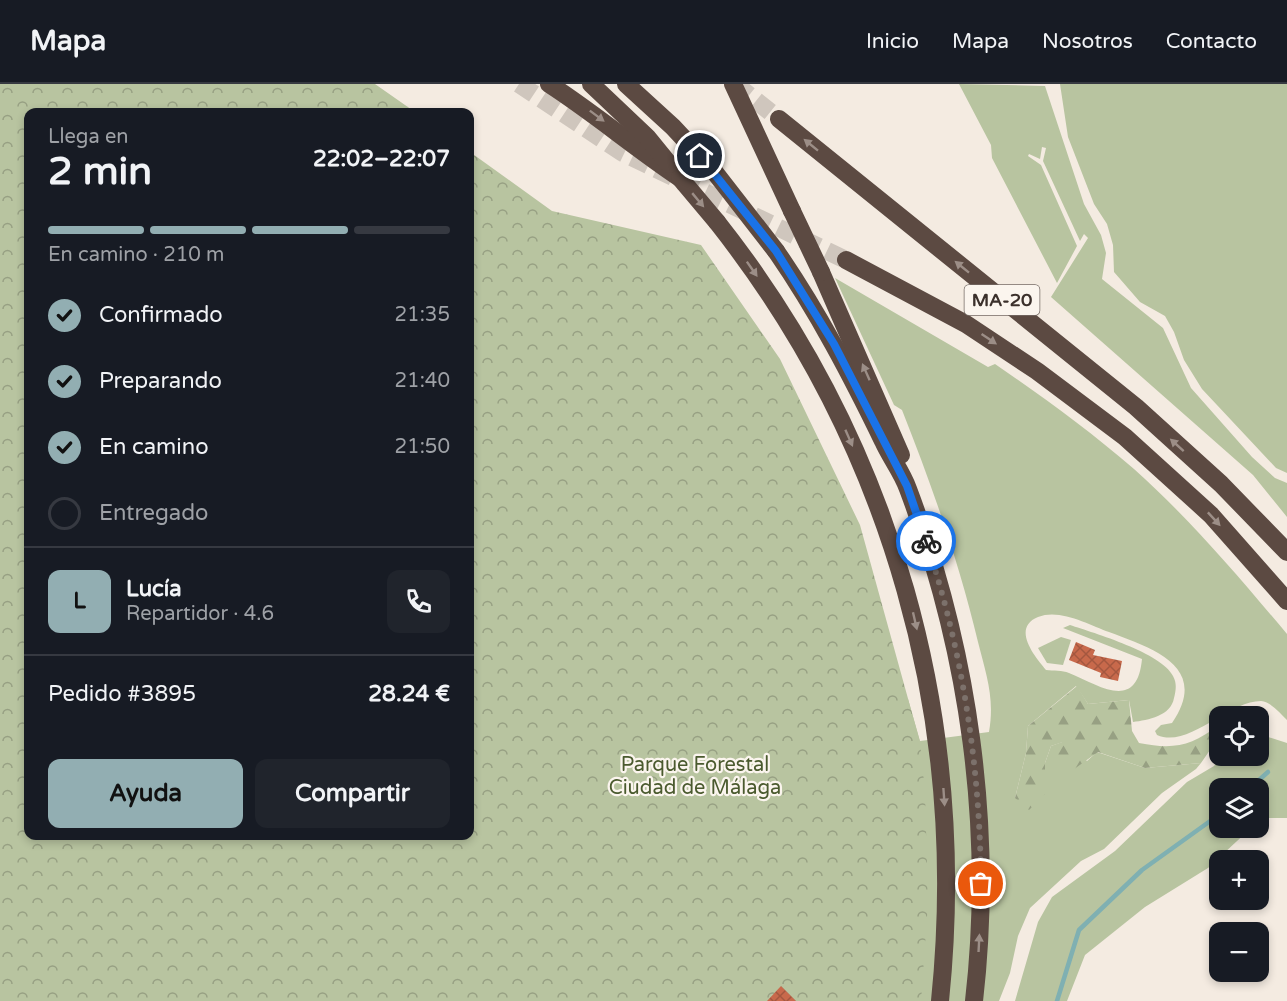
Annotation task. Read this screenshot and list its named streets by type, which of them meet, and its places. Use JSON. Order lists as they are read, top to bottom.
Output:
{
  "streets": {
    "highway": ["MA-20"]
  },
  "parks": ["Parque Forestal Ciudad de Málaga"],
  "page": {
    "header": "Mapa",
    "nav": [
      "Inicio",
      "Mapa",
      "Nosotros",
      "Contacto"
    ],
    "heading": ["2 min", "Llega en", "22:02–22:07"],
    "panel": [
      "Lucía",
      "Repartidor · 4.6",
      "Pedido #3895",
      "28.24 €"
    ],
    "bar": "En camino · 210 m",
    "list": [
      ["Confirmado", "21:35"],
      ["Preparando", "21:40"],
      ["En camino", "21:50"],
      "Entregado"
    ],
    "round": "L",
    "map_buttons": ["+", "−"],
    "buttons": ["Ayuda", "Compartir"]
  }
}
